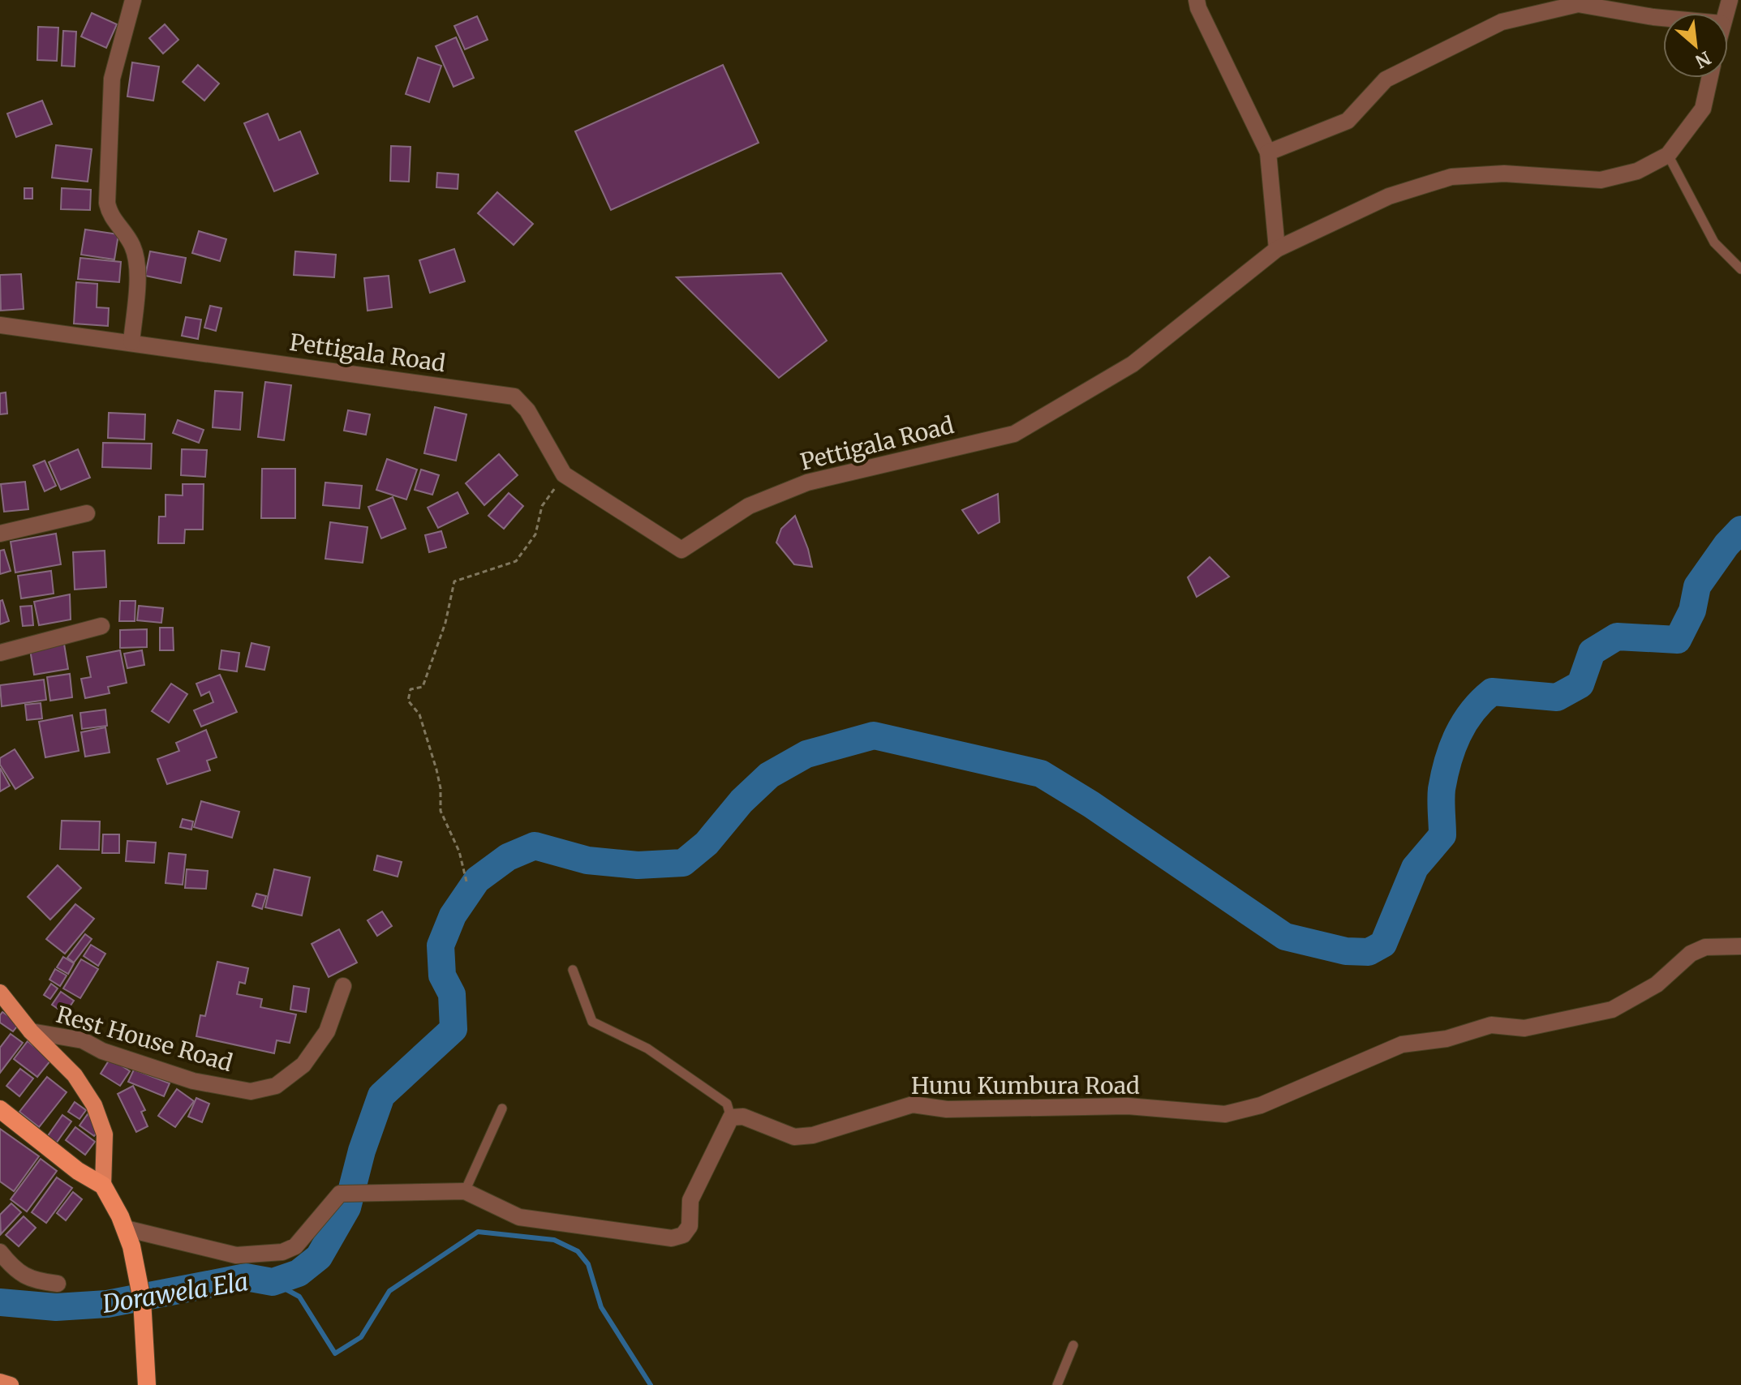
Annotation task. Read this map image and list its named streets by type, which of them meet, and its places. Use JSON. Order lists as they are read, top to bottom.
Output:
{
  "streets": {
    "street": ["Pettigala Road", "Rest House Road", "Hunu Kumbura Road"]
  },
  "water": ["Dorawela Ela"],
  "north": "bottom right"
}
